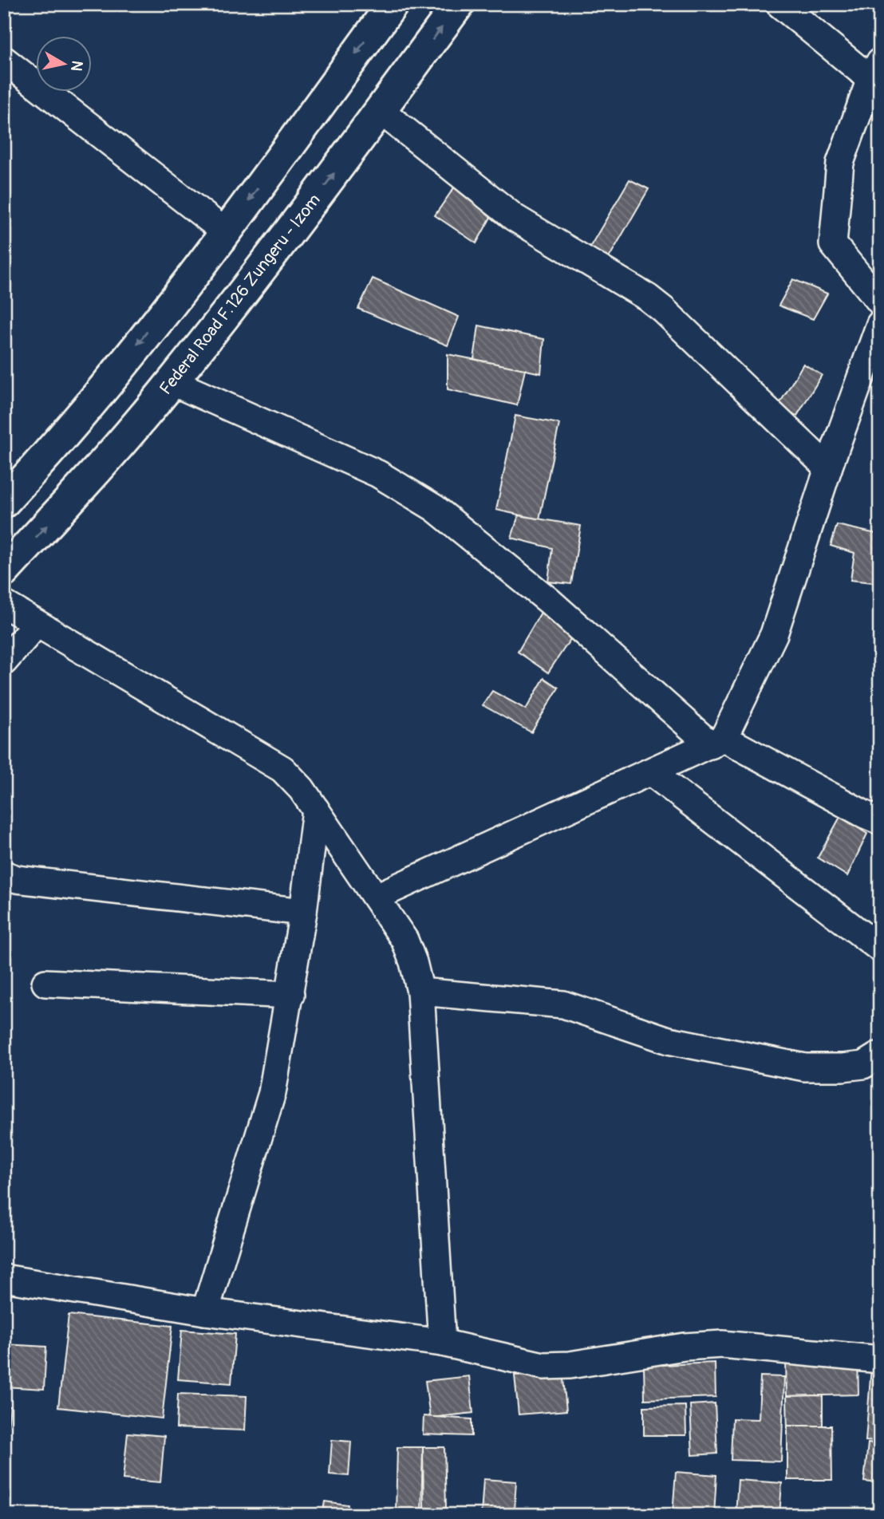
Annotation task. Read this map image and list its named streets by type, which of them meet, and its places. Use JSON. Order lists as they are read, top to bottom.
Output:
{
  "streets": {
    "main road": ["Federal Road F.126 Zungeru - Izom"]
  },
  "north": "right"
}
